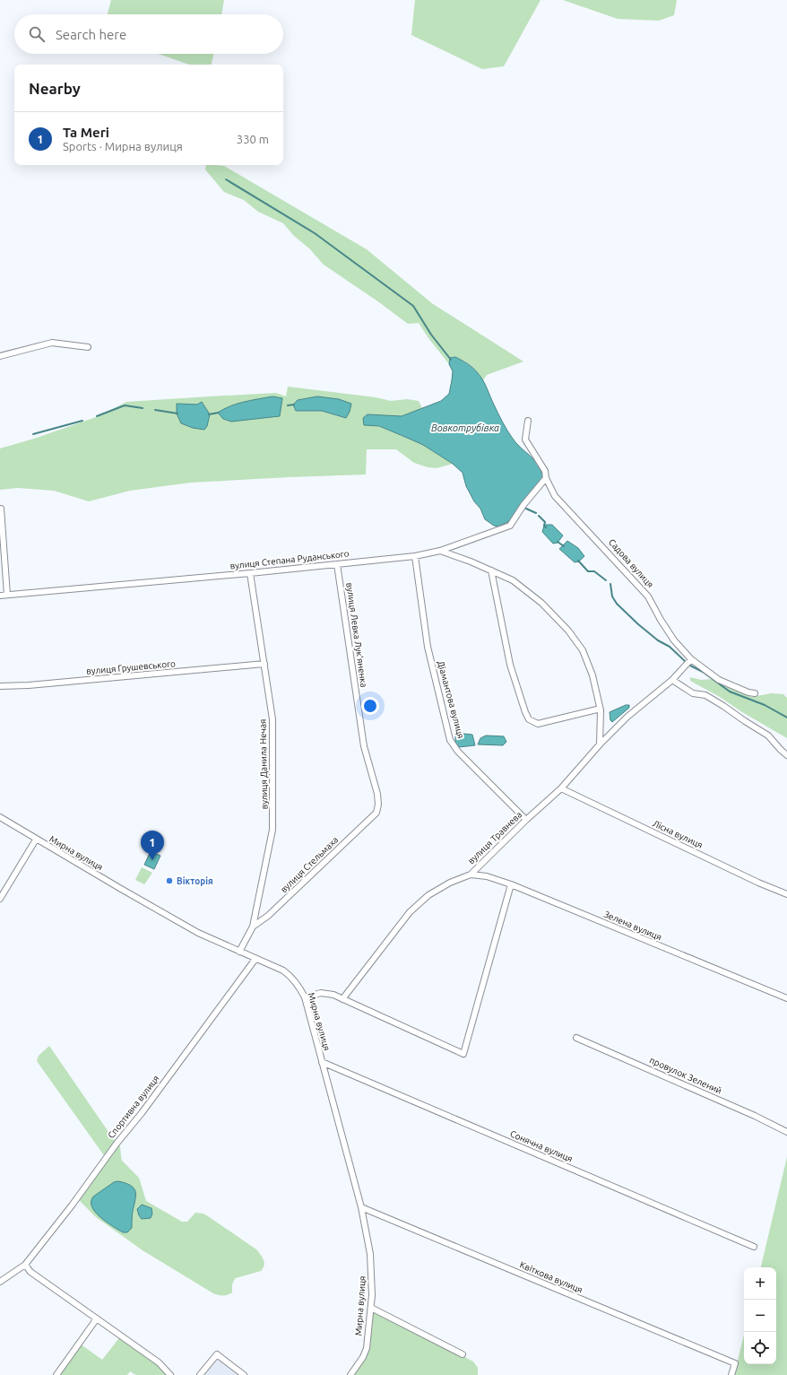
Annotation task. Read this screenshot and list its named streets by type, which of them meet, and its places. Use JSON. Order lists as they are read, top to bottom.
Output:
{
  "streets": {
    "street": [
      "вулиця Степана Руданського",
      "Садова вулиця",
      "вулиця Левка Лук'яненка",
      "вулиця Грушевського",
      "Діамантова вулиця",
      "вулиця Данила Нечая",
      "Лісна вулиця",
      "вулиця Травнева",
      "Мирна вулиця",
      "вулиця Стельмаха",
      "Зелена вулиця",
      "провулок Зелений",
      "Спортивна вулиця",
      "Сонячна вулиця",
      "Квіткова вулиця"
    ]
  },
  "crossings": [
    ["вулиця Степана Руданського", "Садова вулиця"],
    ["вулиця Степана Руданського", "вулиця Левка Лук'яненка"],
    ["вулиця Степана Руданського", "Діамантова вулиця"],
    ["вулиця Степана Руданського", "вулиця Данила Нечая"],
    ["Садова вулиця", "вулиця Травнева"],
    ["вулиця Левка Лук'яненка", "вулиця Стельмаха"],
    ["вулиця Грушевського", "вулиця Данила Нечая"],
    ["Діамантова вулиця", "вулиця Травнева"],
    ["вулиця Данила Нечая", "Мирна вулиця"],
    ["вулиця Данила Нечая", "вулиця Стельмаха"],
    ["Лісна вулиця", "вулиця Травнева"],
    ["вулиця Травнева", "Зелена вулиця"],
    ["Мирна вулиця", "Спортивна вулиця"],
    ["Мирна вулиця", "Сонячна вулиця"],
    ["Мирна вулиця", "Квіткова вулиця"]
  ],
  "water": ["Вовкотрубівка"],
  "places": ["Вікторія"],
  "page": {
    "search": "Search here",
    "heading": "Nearby",
    "list": [
      {
        "mark": "1",
        "name": "Ta Meri",
        "note": "Sports · Мирна вулиця",
        "value": "330 m"
      }
    ],
    "pins": "1",
    "map_buttons": ["+", "−"]
  }
}
